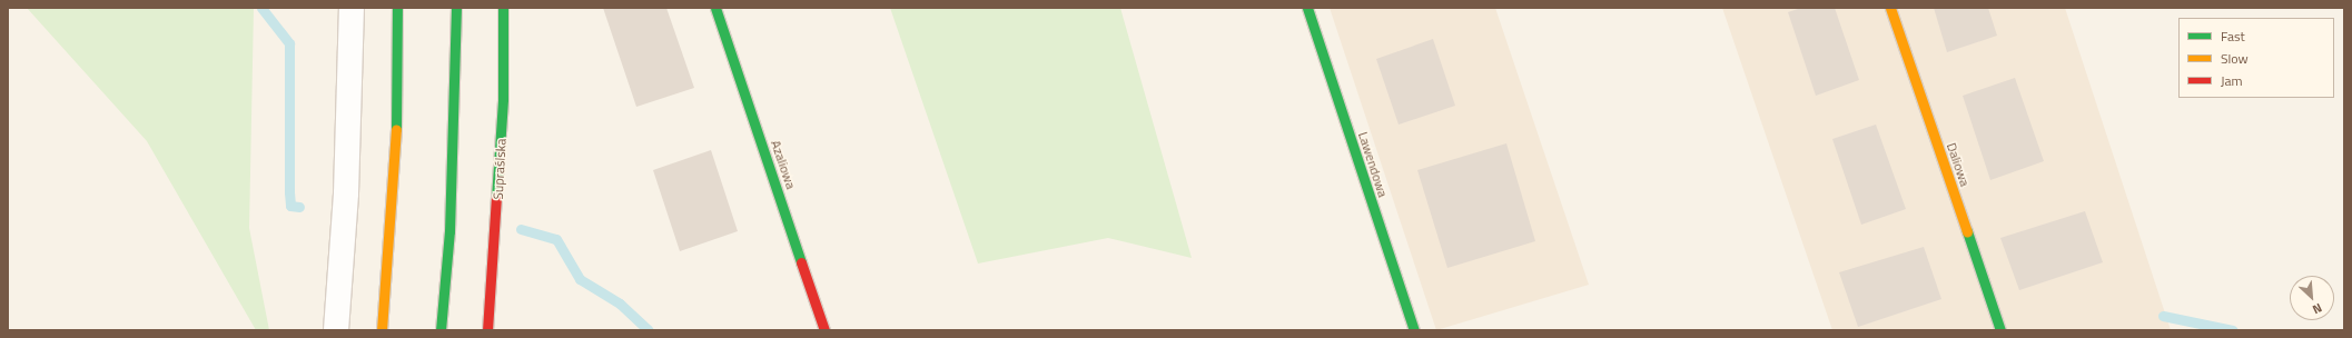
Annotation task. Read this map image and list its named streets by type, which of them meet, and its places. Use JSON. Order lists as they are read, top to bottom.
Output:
{
  "streets": {
    "street": [
      "Azaliowa",
      "Lawendowa",
      "Daliowa",
      "Supraślska"
    ]
  },
  "legend": ["Fast", "Slow", "Jam"],
  "north": "bottom right"
}
